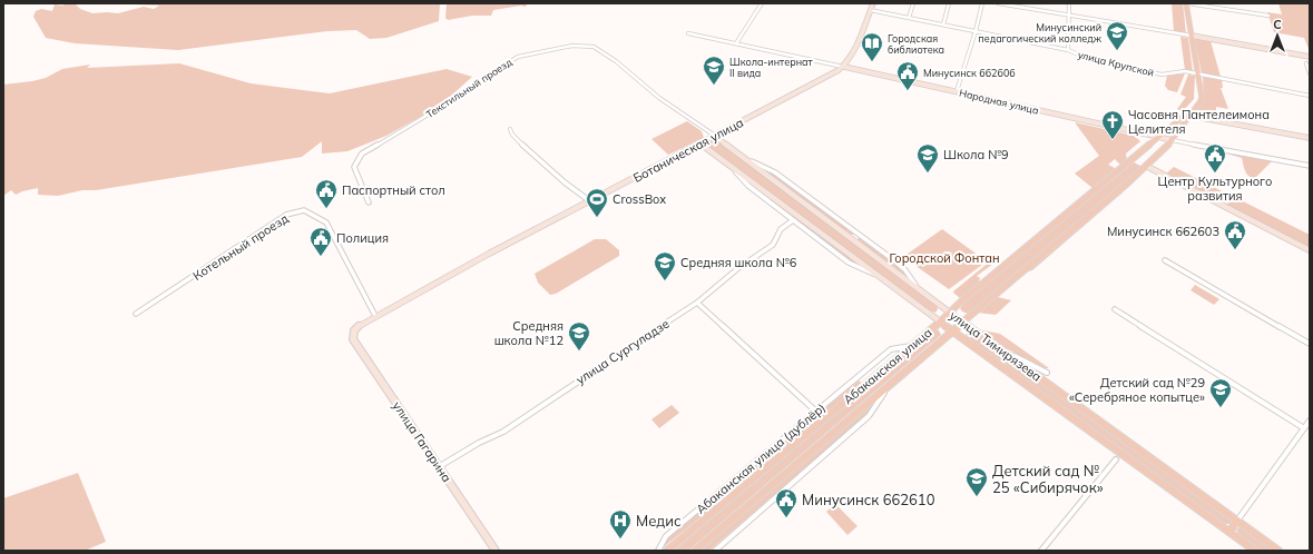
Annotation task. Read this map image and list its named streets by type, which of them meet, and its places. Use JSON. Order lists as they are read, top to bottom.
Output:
{
  "streets": {
    "main road": ["улица Тимирязева", "Абаканская улица"],
    "street": [
      "улица Крупской",
      "Текстильный проезд",
      "Народная улица",
      "Ботаническая улица",
      "Котельный проезд",
      "улица Сургуладзе",
      "улица Гагарина",
      "Абаканская улица (дублёр)"
    ]
  },
  "crossings": [
    ["улица Крупской", "Абаканская улица"],
    ["Текстильный проезд", "Ботаническая улица"],
    ["Текстильный проезд", "улица Тимирязева"],
    ["Народная улица", "Ботаническая улица"],
    ["Народная улица", "Абаканская улица"],
    ["Ботаническая улица", "Котельный проезд"],
    ["Ботаническая улица", "улица Тимирязева"],
    ["Ботаническая улица", "улица Гагарина"],
    ["улица Тимирязева", "Абаканская улица"],
    ["улица Сургуладзе", "улица Гагарина"],
    ["Абаканская улица", "Абаканская улица (дублёр)"]
  ],
  "parks": ["Городской Фонтан"],
  "places": {
    "school or university": [
      "Минусинский педагогический колледж",
      "Школа-интернат II вида",
      "Школа №9",
      "Средняя школа №6",
      "Средняя школа №12",
      "Детский сад №29 «Серебряное копытце»",
      "Детский сад № 25 «Сибирячок»"
    ],
    "library": ["Городская библиотека"],
    "public building": [
      "Минусинск 662606",
      "Центр Культурного развития",
      "Паспортный стол",
      "Минусинск 662603",
      "Полиция",
      "Минусинск 662610"
    ],
    "church": ["Часовня Пантелеимона Целителя"],
    "sports": ["CrossBox"],
    "hospital": ["Медис"]
  },
  "north": "top"
}
